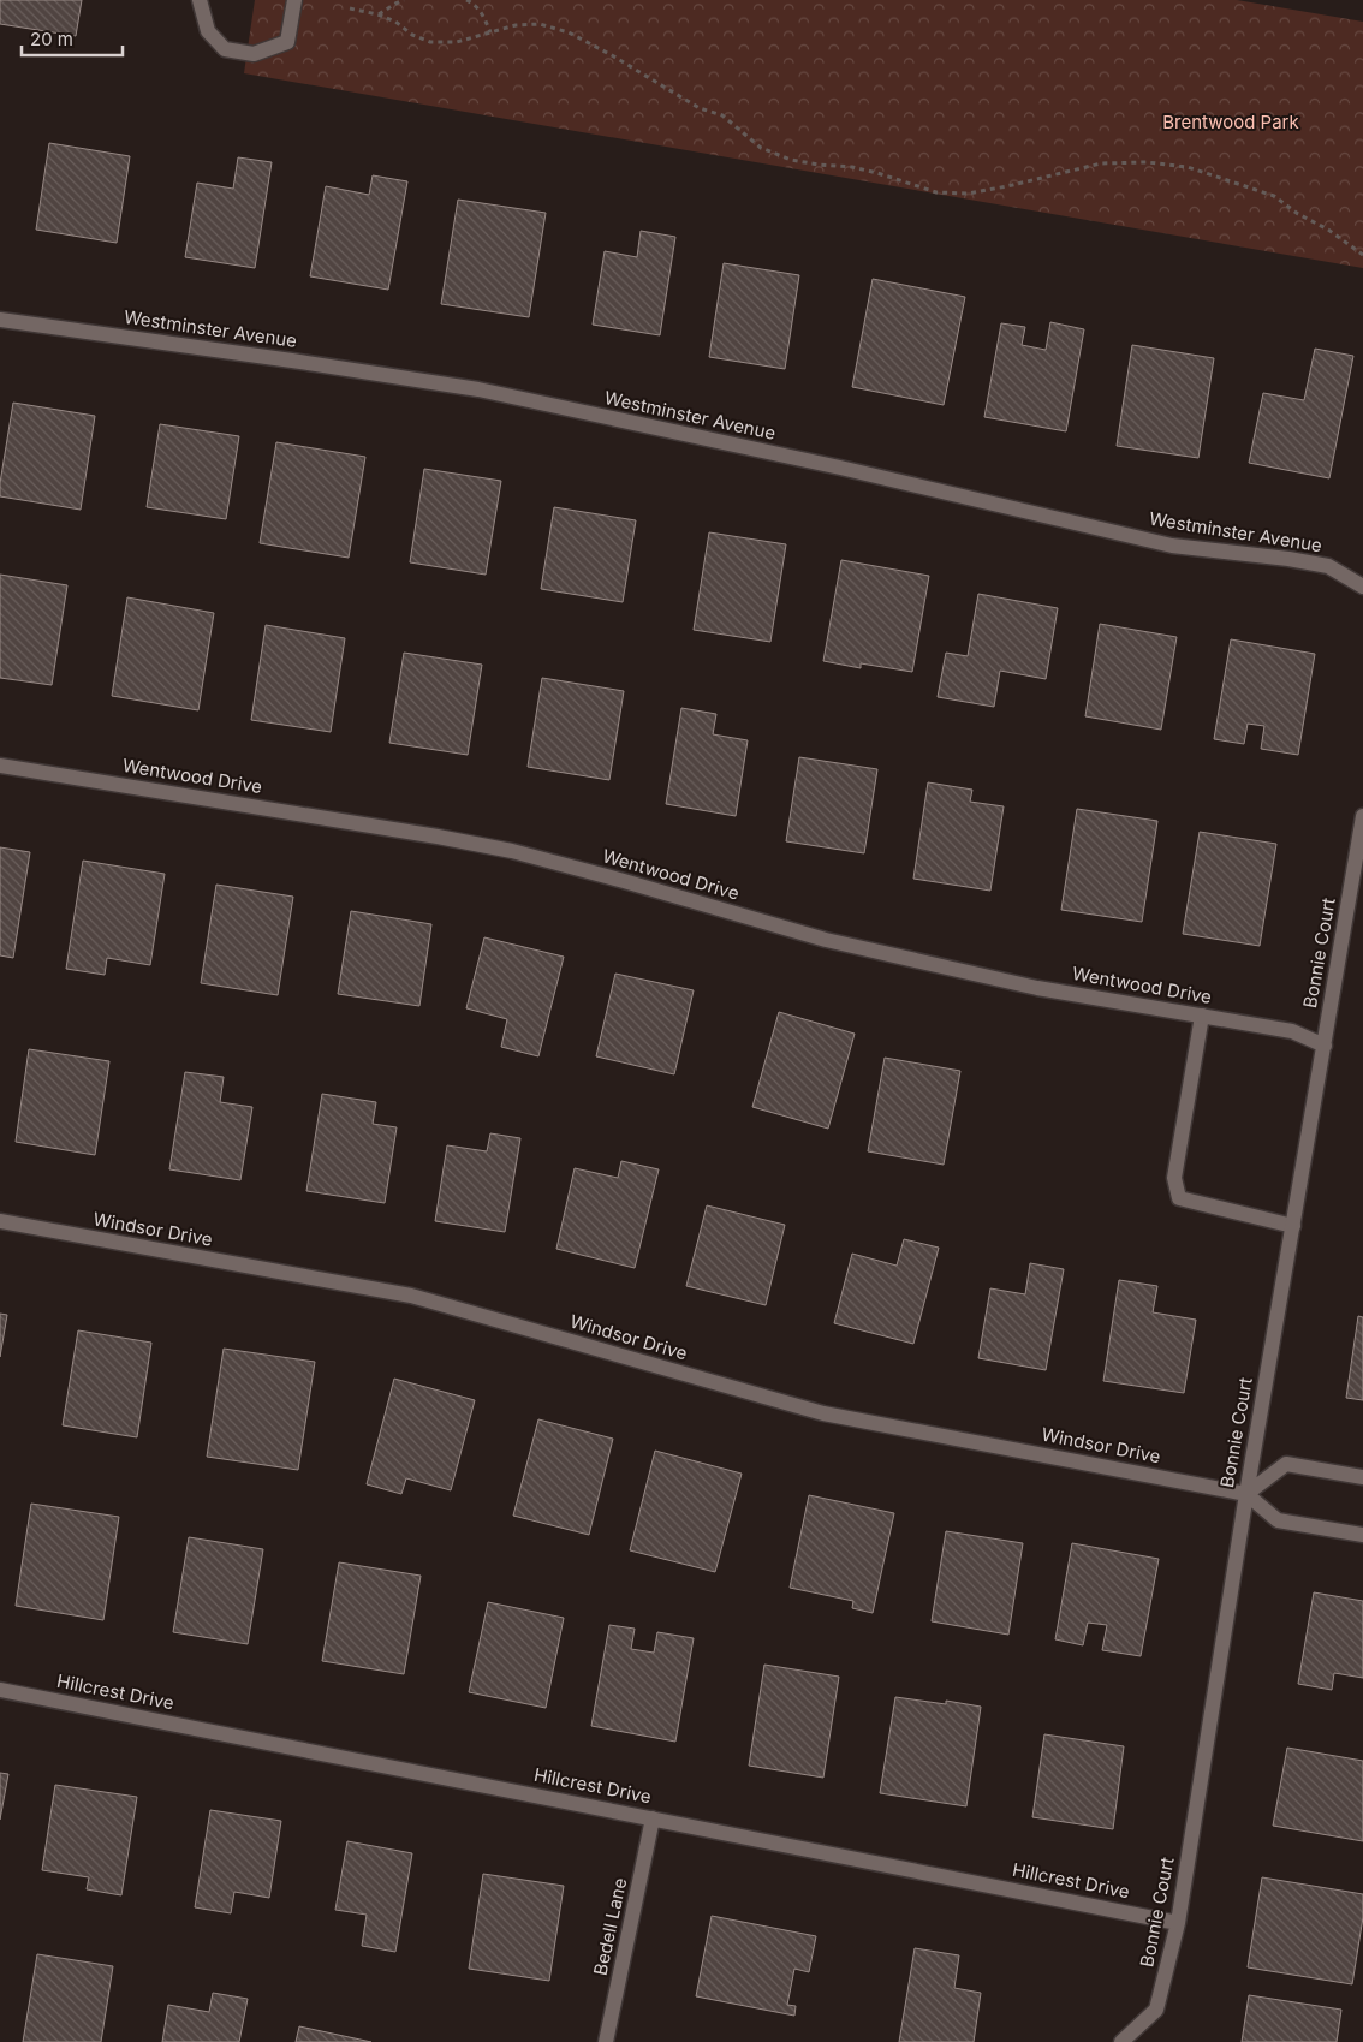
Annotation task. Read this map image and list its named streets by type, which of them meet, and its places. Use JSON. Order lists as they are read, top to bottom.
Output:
{
  "streets": {
    "street": [
      "Westminster Avenue",
      "Wentwood Drive",
      "Bonnie Court",
      "Windsor Drive",
      "Hillcrest Drive",
      "Bedell Lane"
    ]
  },
  "crossings": [
    ["Wentwood Drive", "Bonnie Court"],
    ["Bonnie Court", "Windsor Drive"],
    ["Bonnie Court", "Hillcrest Drive"],
    ["Hillcrest Drive", "Bedell Lane"]
  ],
  "parks": ["Brentwood Park"],
  "scale_bar": "20 m"
}
